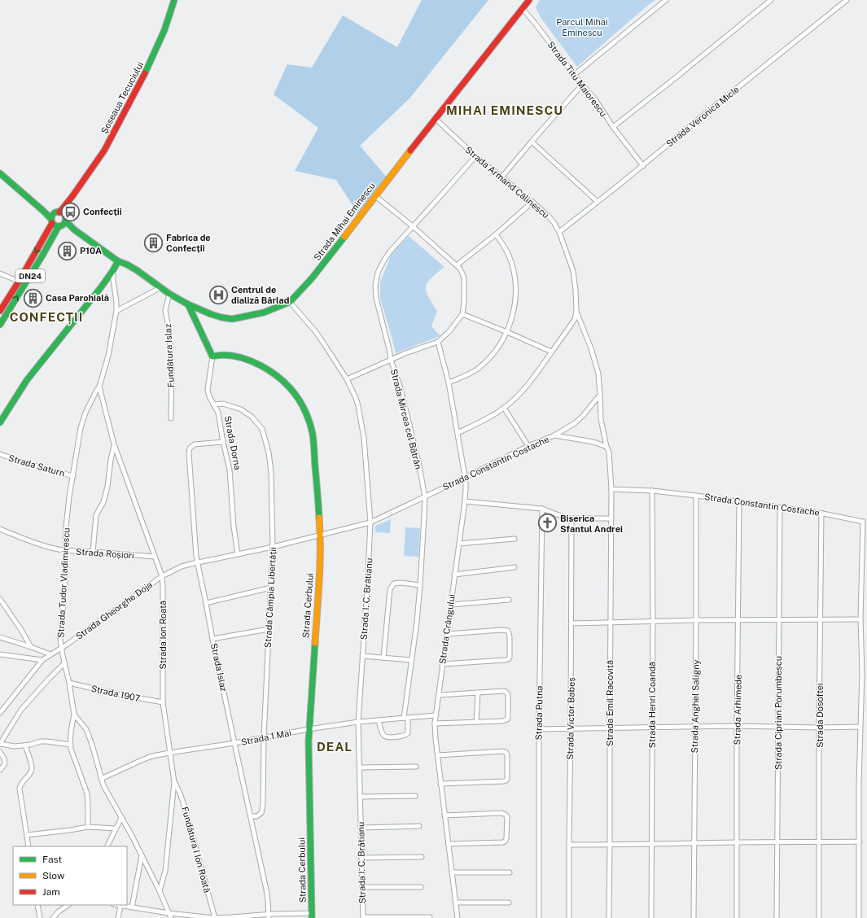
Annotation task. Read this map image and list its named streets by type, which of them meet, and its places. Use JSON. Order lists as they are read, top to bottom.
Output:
{
  "streets": {
    "main road": [
      "Șoseaua Tecuciului",
      "Strada Mihai Eminescu",
      "DN24",
      "Strada Cerbului"
    ],
    "street": [
      "Strada Titu Maiorescu",
      "Strada Veronica Micle",
      "Strada Armand Călinescu",
      "Fundătura Islaz",
      "Strada Mircea cel Bătrân",
      "Strada Dorna",
      "Strada Constantin Costache",
      "Strada Saturn",
      "Strada Roșiori",
      "Strada Tudor Vladimirescu",
      "Strada Câmpia Libertății",
      "Strada I. C. Brătianu",
      "Strada Gheorghe Doja",
      "Strada Crângului",
      "Strada Ion Roată",
      "Strada Islaz",
      "Strada 1907",
      "Strada Emil Racoviță",
      "Strada Henri Coandă",
      "Strada Anghel Saligny",
      "Strada Arhimede",
      "Strada Putna",
      "Strada Ciprian Porumbescu",
      "Strada Dosoftei",
      "Strada Victor Babeș",
      "Strada 1 Mai",
      "Fundătura I Ion Roată"
    ]
  },
  "crossings": [
    ["Strada Titu Maiorescu", "Strada Veronica Micle"],
    ["Strada Titu Maiorescu", "Strada Mihai Eminescu"],
    ["Șoseaua Tecuciului", "DN24"],
    ["Strada Veronica Micle", "Strada Armand Călinescu"],
    ["Strada Armand Călinescu", "Strada Mihai Eminescu"],
    ["Strada Armand Călinescu", "Strada Mircea cel Bătrân"],
    ["Strada Armand Călinescu", "Strada Crângului"],
    ["Strada Mihai Eminescu", "DN24"],
    ["Strada Mihai Eminescu", "Fundătura Islaz"],
    ["Strada Mihai Eminescu", "Strada I. C. Brătianu"],
    ["Strada Mircea cel Bătrân", "Strada Constantin Costache"],
    ["Strada Mircea cel Bătrân", "Strada 1 Mai"],
    ["Strada Dorna", "Strada Constantin Costache"],
    ["Strada Dorna", "Strada Câmpia Libertății"],
    ["Strada Dorna", "Strada Cerbului"],
    ["Strada Dorna", "Strada Islaz"],
    ["Strada Constantin Costache", "Strada Câmpia Libertății"],
    ["Strada Constantin Costache", "Strada I. C. Brătianu"],
    ["Strada Constantin Costache", "Strada Cerbului"],
    ["Strada Constantin Costache", "Strada Gheorghe Doja"],
    ["Strada Constantin Costache", "Strada Crângului"],
    ["Strada Constantin Costache", "Strada Islaz"],
    ["Strada Constantin Costache", "Strada Emil Racoviță"],
    ["Strada Constantin Costache", "Strada Henri Coandă"],
    ["Strada Constantin Costache", "Strada Anghel Saligny"],
    ["Strada Constantin Costache", "Strada Arhimede"],
    ["Strada Constantin Costache", "Strada Ciprian Porumbescu"],
    ["Strada Constantin Costache", "Strada Dosoftei"],
    ["Strada Saturn", "Strada Tudor Vladimirescu"],
    ["Strada Roșiori", "Strada Tudor Vladimirescu"],
    ["Strada Roșiori", "Strada Ion Roată"],
    ["Strada Tudor Vladimirescu", "Strada Gheorghe Doja"],
    ["Strada Tudor Vladimirescu", "Strada Ion Roată"],
    ["Strada Tudor Vladimirescu", "Strada 1907"],
    ["Strada Câmpia Libertății", "Strada Islaz"],
    ["Strada Câmpia Libertății", "Strada 1 Mai"],
    ["Strada I. C. Brătianu", "Strada 1 Mai"],
    ["Strada Cerbului", "Strada 1 Mai"],
    ["Strada Gheorghe Doja", "Strada Ion Roată"],
    ["Strada Gheorghe Doja", "Strada Islaz"],
    ["Strada Crângului", "Strada 1 Mai"],
    ["Strada Ion Roată", "Strada 1907"],
    ["Strada Ion Roată", "Strada 1 Mai"],
    ["Strada Ion Roată", "Fundătura I Ion Roată"],
    ["Strada Islaz", "Strada 1 Mai"]
  ],
  "districts": ["MIHAI EMINESCU", "CONFECȚII", "DEAL"],
  "parks": ["Parcul Mihai Eminescu"],
  "places": {
    "bus stop": ["Confecții"],
    "building": ["Fabrica de Confecții", "P10A", "Casa Parohială"],
    "hospital": ["Centrul de dializă Bârlad"],
    "church": ["Biserica Sfantul Andrei"]
  },
  "legend": ["Fast", "Slow", "Jam"]
}
